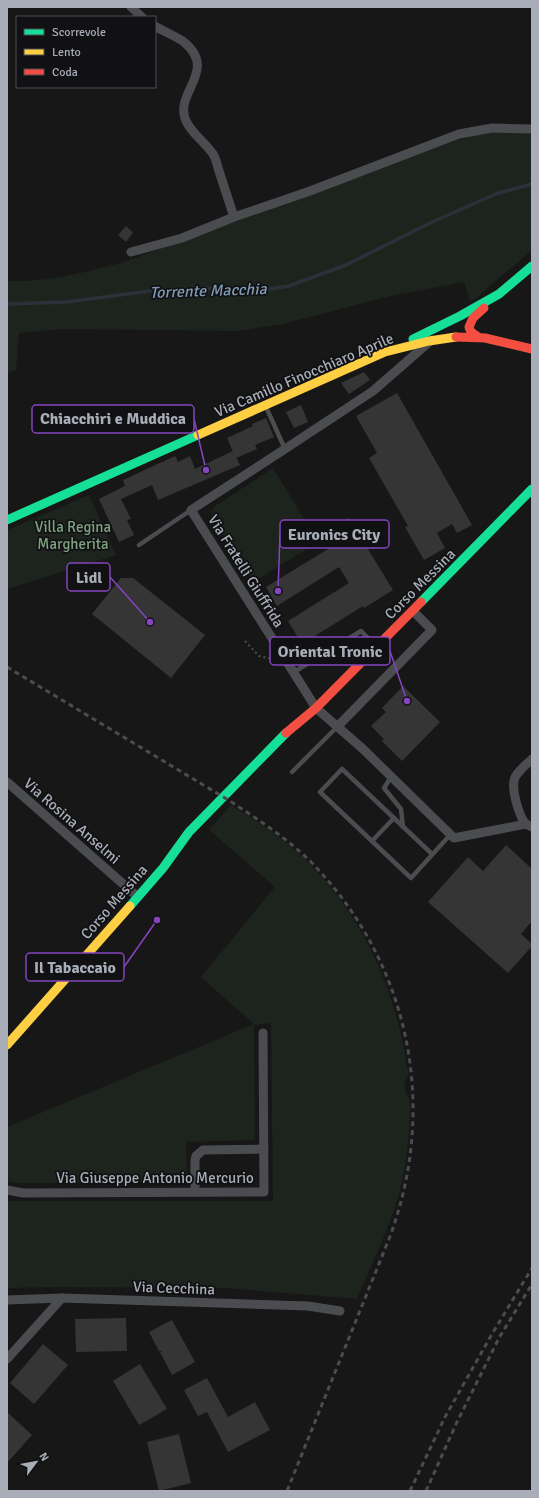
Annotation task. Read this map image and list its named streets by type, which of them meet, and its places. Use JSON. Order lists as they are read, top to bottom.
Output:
{
  "streets": {
    "main road": ["Via Camillo Finocchiaro Aprile", "Corso Messina"],
    "street": [
      "Via Fratelli Giuffrida",
      "Via Rosina Anselmi",
      "Via Giuseppe Antonio Mercurio",
      "Via Cecchina"
    ]
  },
  "crossings": [
    ["Via Fratelli Giuffrida", "Corso Messina"],
    ["Corso Messina", "Via Rosina Anselmi"]
  ],
  "water": ["Torrente Macchia"],
  "parks": ["Villa Regina Margherita"],
  "places": [
    "Chiacchiri e Muddica",
    "Euronics City",
    "Lidl",
    "Oriental Tronic",
    "Il Tabaccaio"
  ],
  "legend": ["Scorrevole", "Lento", "Coda"],
  "north": "top right"
}
